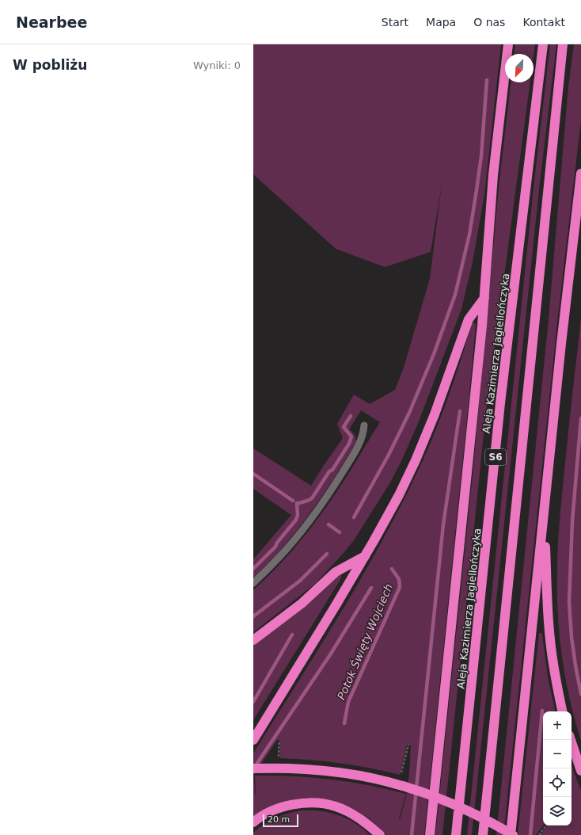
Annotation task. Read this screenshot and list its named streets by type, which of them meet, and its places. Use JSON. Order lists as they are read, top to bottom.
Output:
{
  "streets": {
    "highway": ["Aleja Kazimierza Jagiellończyka", "S6"]
  },
  "water": ["Potok Święty Wojciech"],
  "scale_bar": "20 m",
  "north": "bottom left",
  "page": {
    "header": "Nearbee",
    "nav": [
      "Start",
      "Mapa",
      "O nas",
      "Kontakt"
    ],
    "heading": ["W pobliżu", "Wyniki: 0"],
    "map_buttons": ["+", "−"],
    "scale": "20 m"
  }
}
